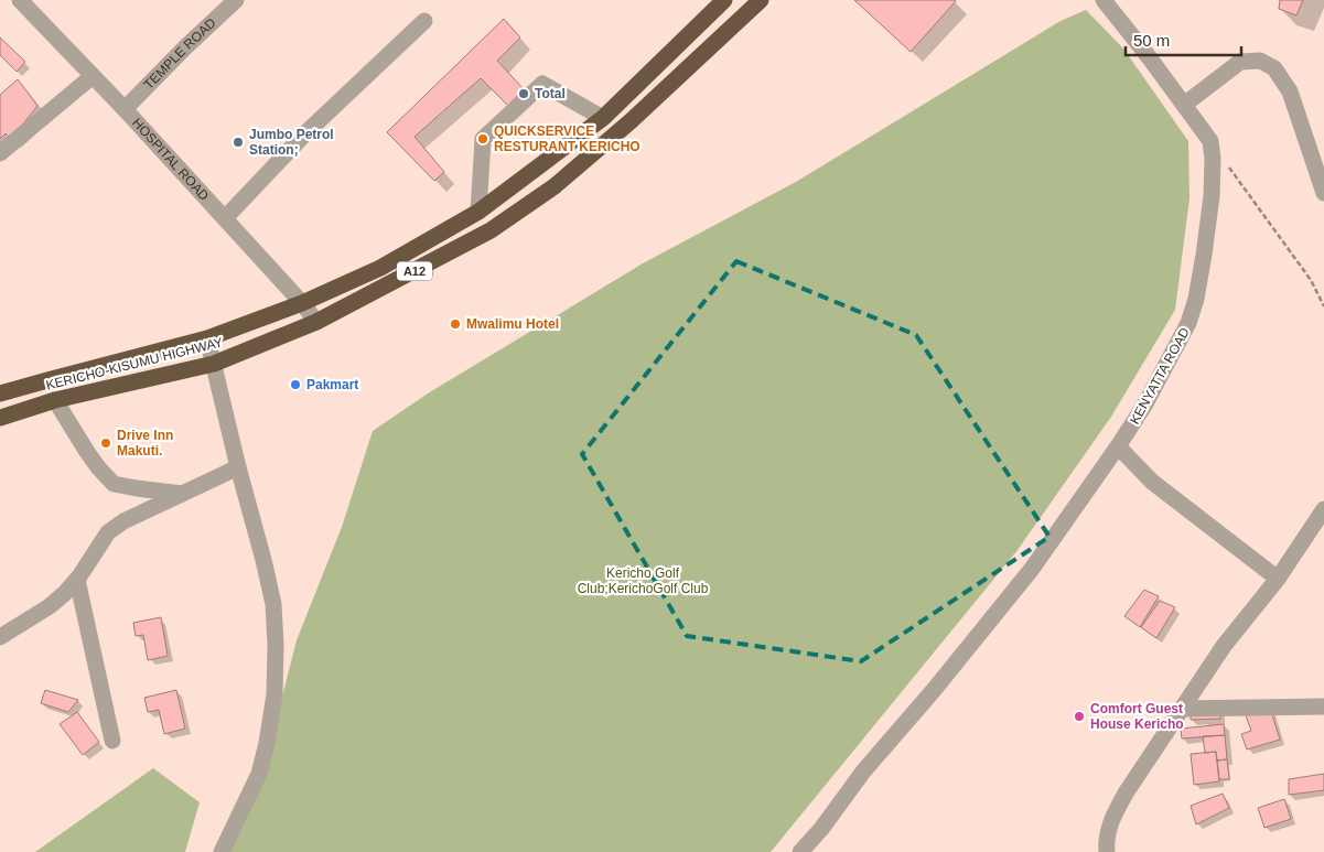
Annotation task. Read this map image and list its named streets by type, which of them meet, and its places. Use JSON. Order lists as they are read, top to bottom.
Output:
{
  "streets": {
    "highway": ["A12", "KERICHO-KISUMU HIGHWAY"],
    "street": ["TEMPLE ROAD", "HOSPITAL ROAD", "KENYATTA ROAD"]
  },
  "crossings": [
    ["TEMPLE ROAD", "HOSPITAL ROAD"],
    ["HOSPITAL ROAD", "KERICHO-KISUMU HIGHWAY"]
  ],
  "parks": ["Kericho Golf Club;KerichoGolf Club"],
  "places": [
    "Total",
    "QUICKSERVICE RESTURANT KERICHO",
    "Jumbo Petrol Station;",
    "Mwalimu Hotel",
    "Pakmart",
    "Drive Inn Makuti.",
    "Comfort Guest House Kericho"
  ],
  "scale_bar": "50 m"
}
